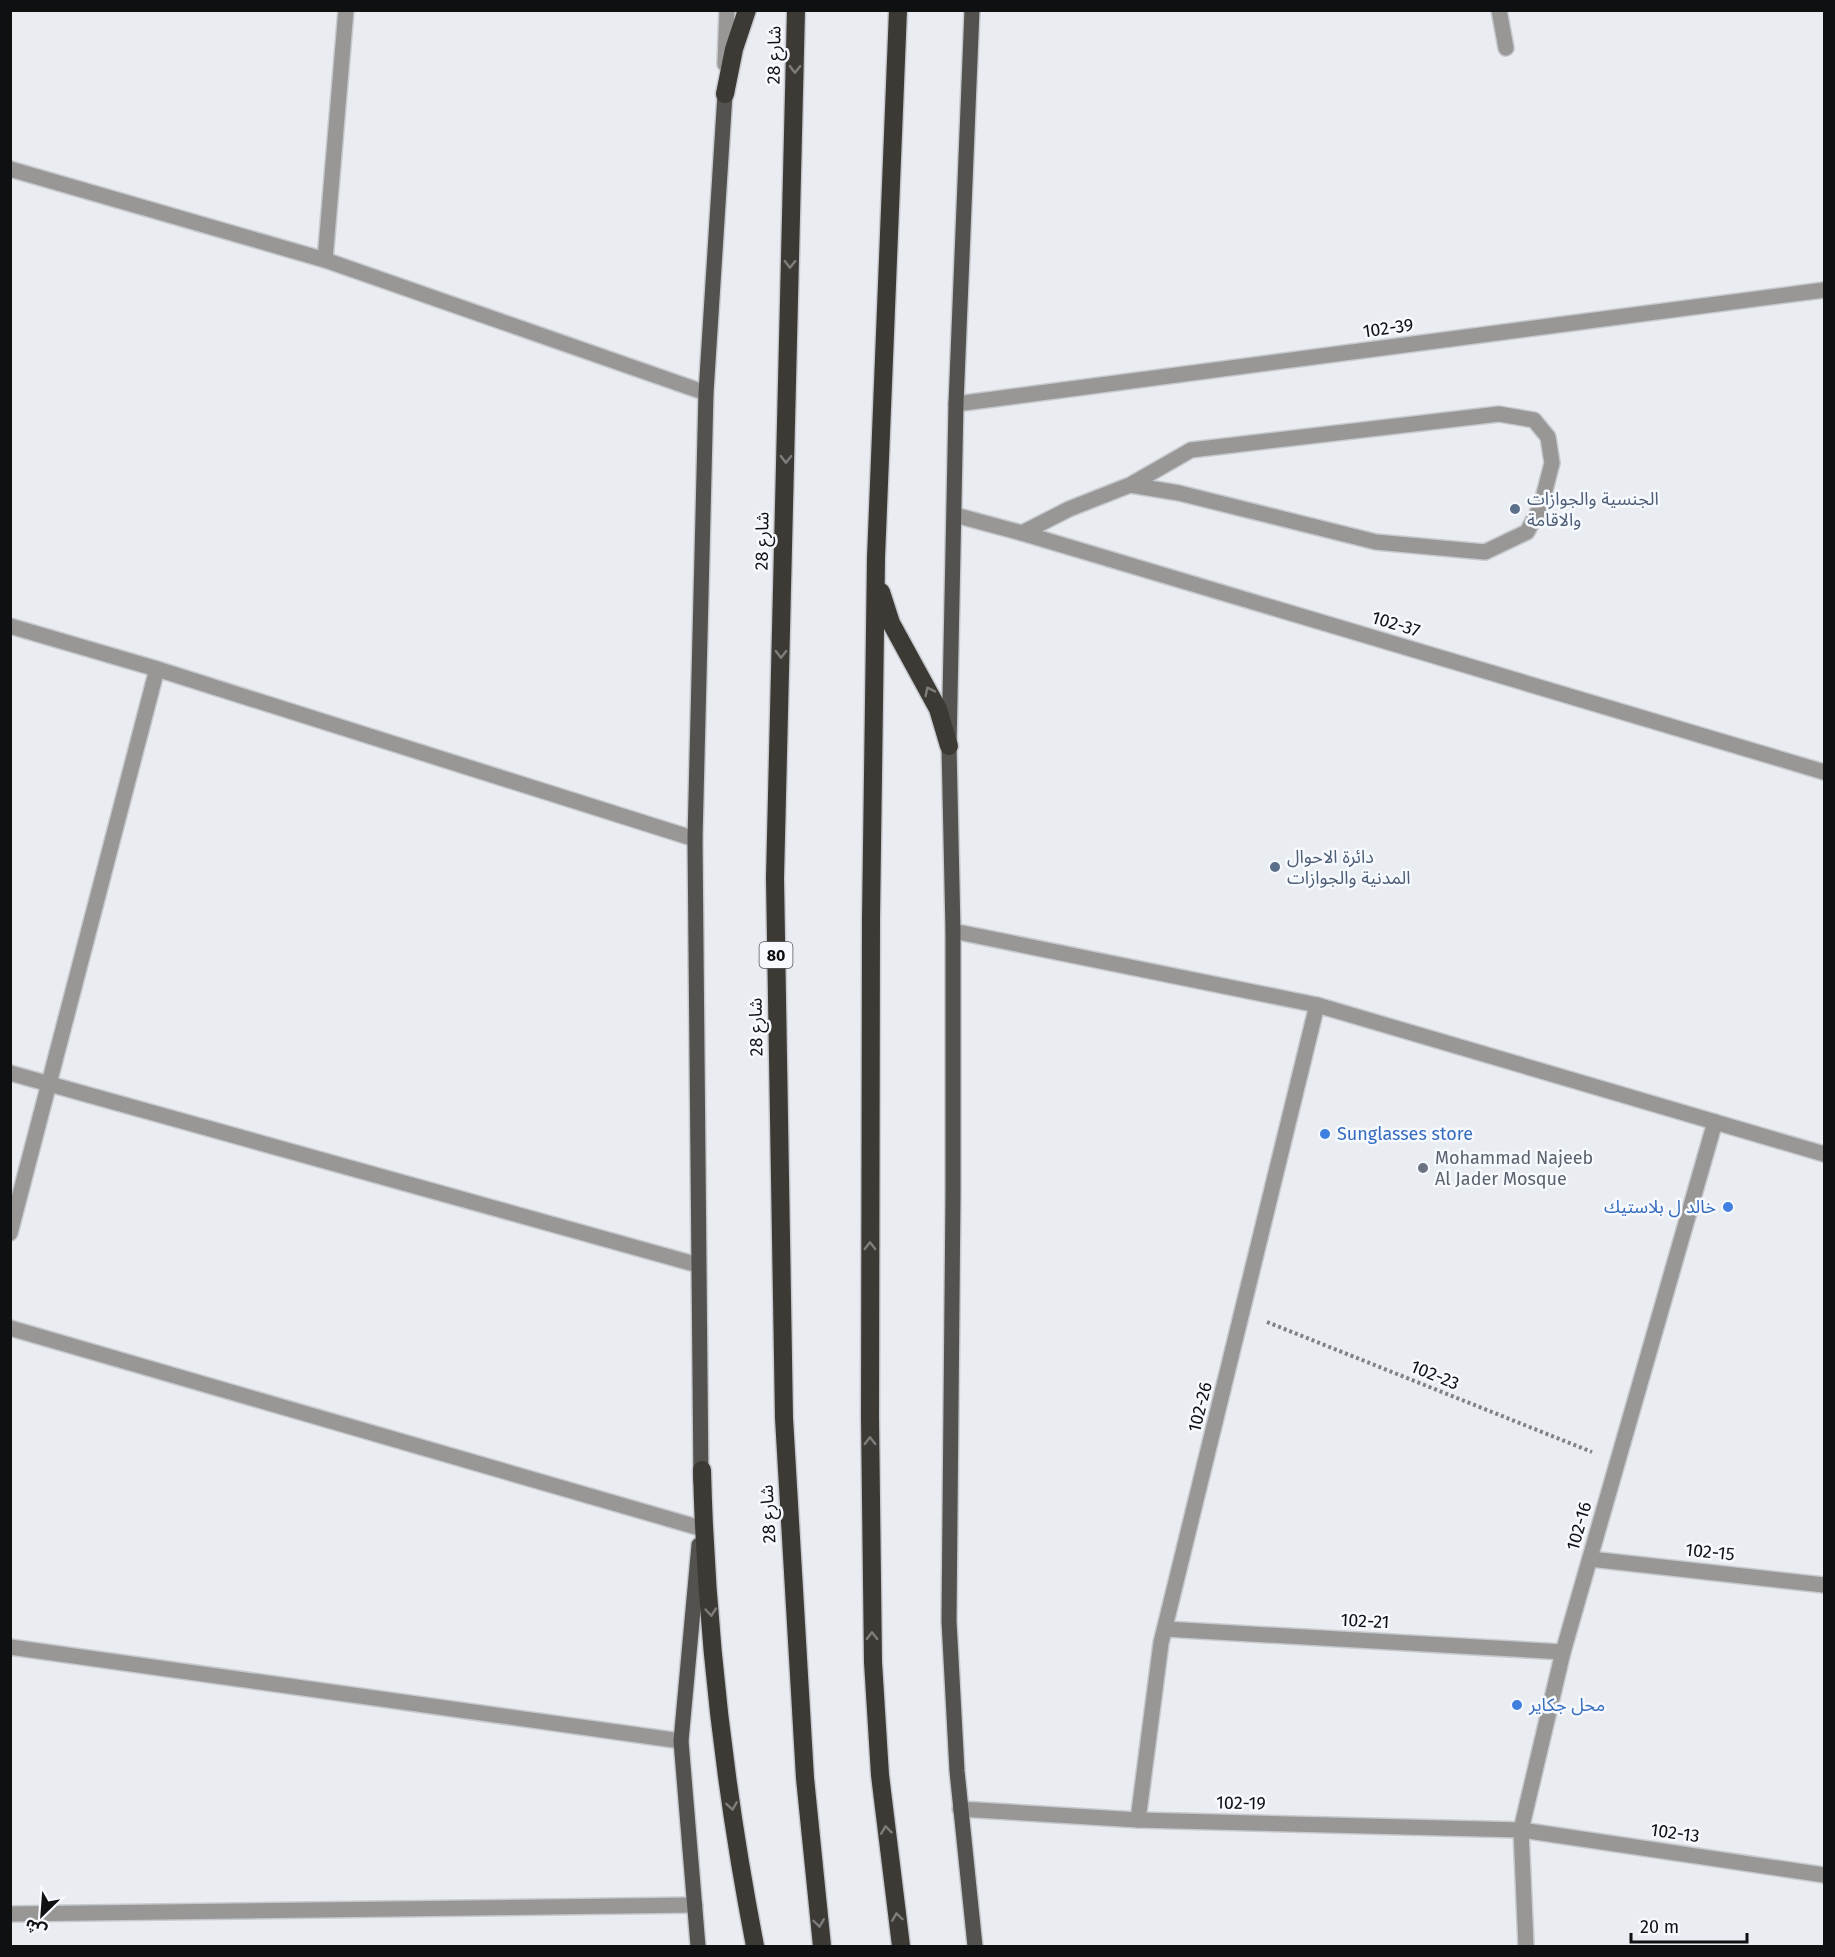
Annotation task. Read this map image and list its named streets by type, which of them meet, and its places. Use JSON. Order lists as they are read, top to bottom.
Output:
{
  "streets": {
    "highway": ["شارع 28", "80"],
    "street": [
      "102-39",
      "102-37",
      "102-26",
      "102-16",
      "102-15",
      "102-21",
      "102-19",
      "102-13"
    ],
    "path": ["102-23"]
  },
  "crossings": [
    ["102-23", "102-26"],
    ["102-23", "102-16"],
    ["102-26", "102-21"],
    ["102-26", "102-19"],
    ["102-16", "102-15"],
    ["102-16", "102-21"],
    ["102-16", "102-19"],
    ["102-16", "102-13"],
    ["102-19", "102-13"]
  ],
  "places": [
    "الجنسية والجوازات والاقامة",
    "دائرة الاحوال المدنية والجوازات",
    "Sunglasses store",
    "Mohammad Najeeb Al Jader Mosque",
    "خالد ل بلاستيك",
    "محل جكاير"
  ],
  "scale_bar": "20 m",
  "north": "bottom left"
}
